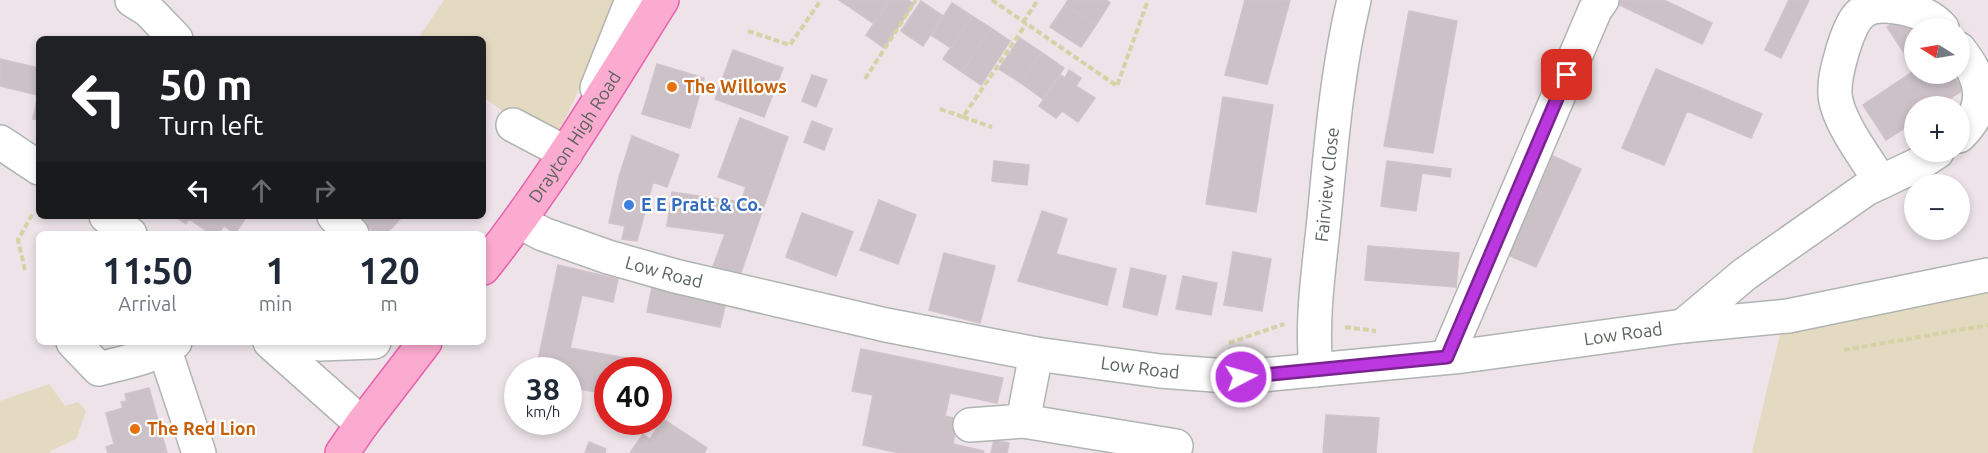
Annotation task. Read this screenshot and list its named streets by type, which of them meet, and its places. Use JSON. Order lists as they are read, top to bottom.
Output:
{
  "streets": {
    "main road": ["Drayton High Road"],
    "street": ["Fairview Close", "Low Road"]
  },
  "crossings": [
    ["Drayton High Road", "Low Road"],
    ["Fairview Close", "Low Road"]
  ],
  "places": ["The Willows", "E E Pratt & Co.", "The Red Lion"],
  "north": "left",
  "page": {
    "map_buttons": ["+", "−"],
    "turn": ["50 m", "Turn left"],
    "eta": [
      "11:50",
      "Arrival",
      "1",
      "min",
      "120",
      "m"
    ],
    "speed": "38 km/h",
    "limit": "40"
  }
}
